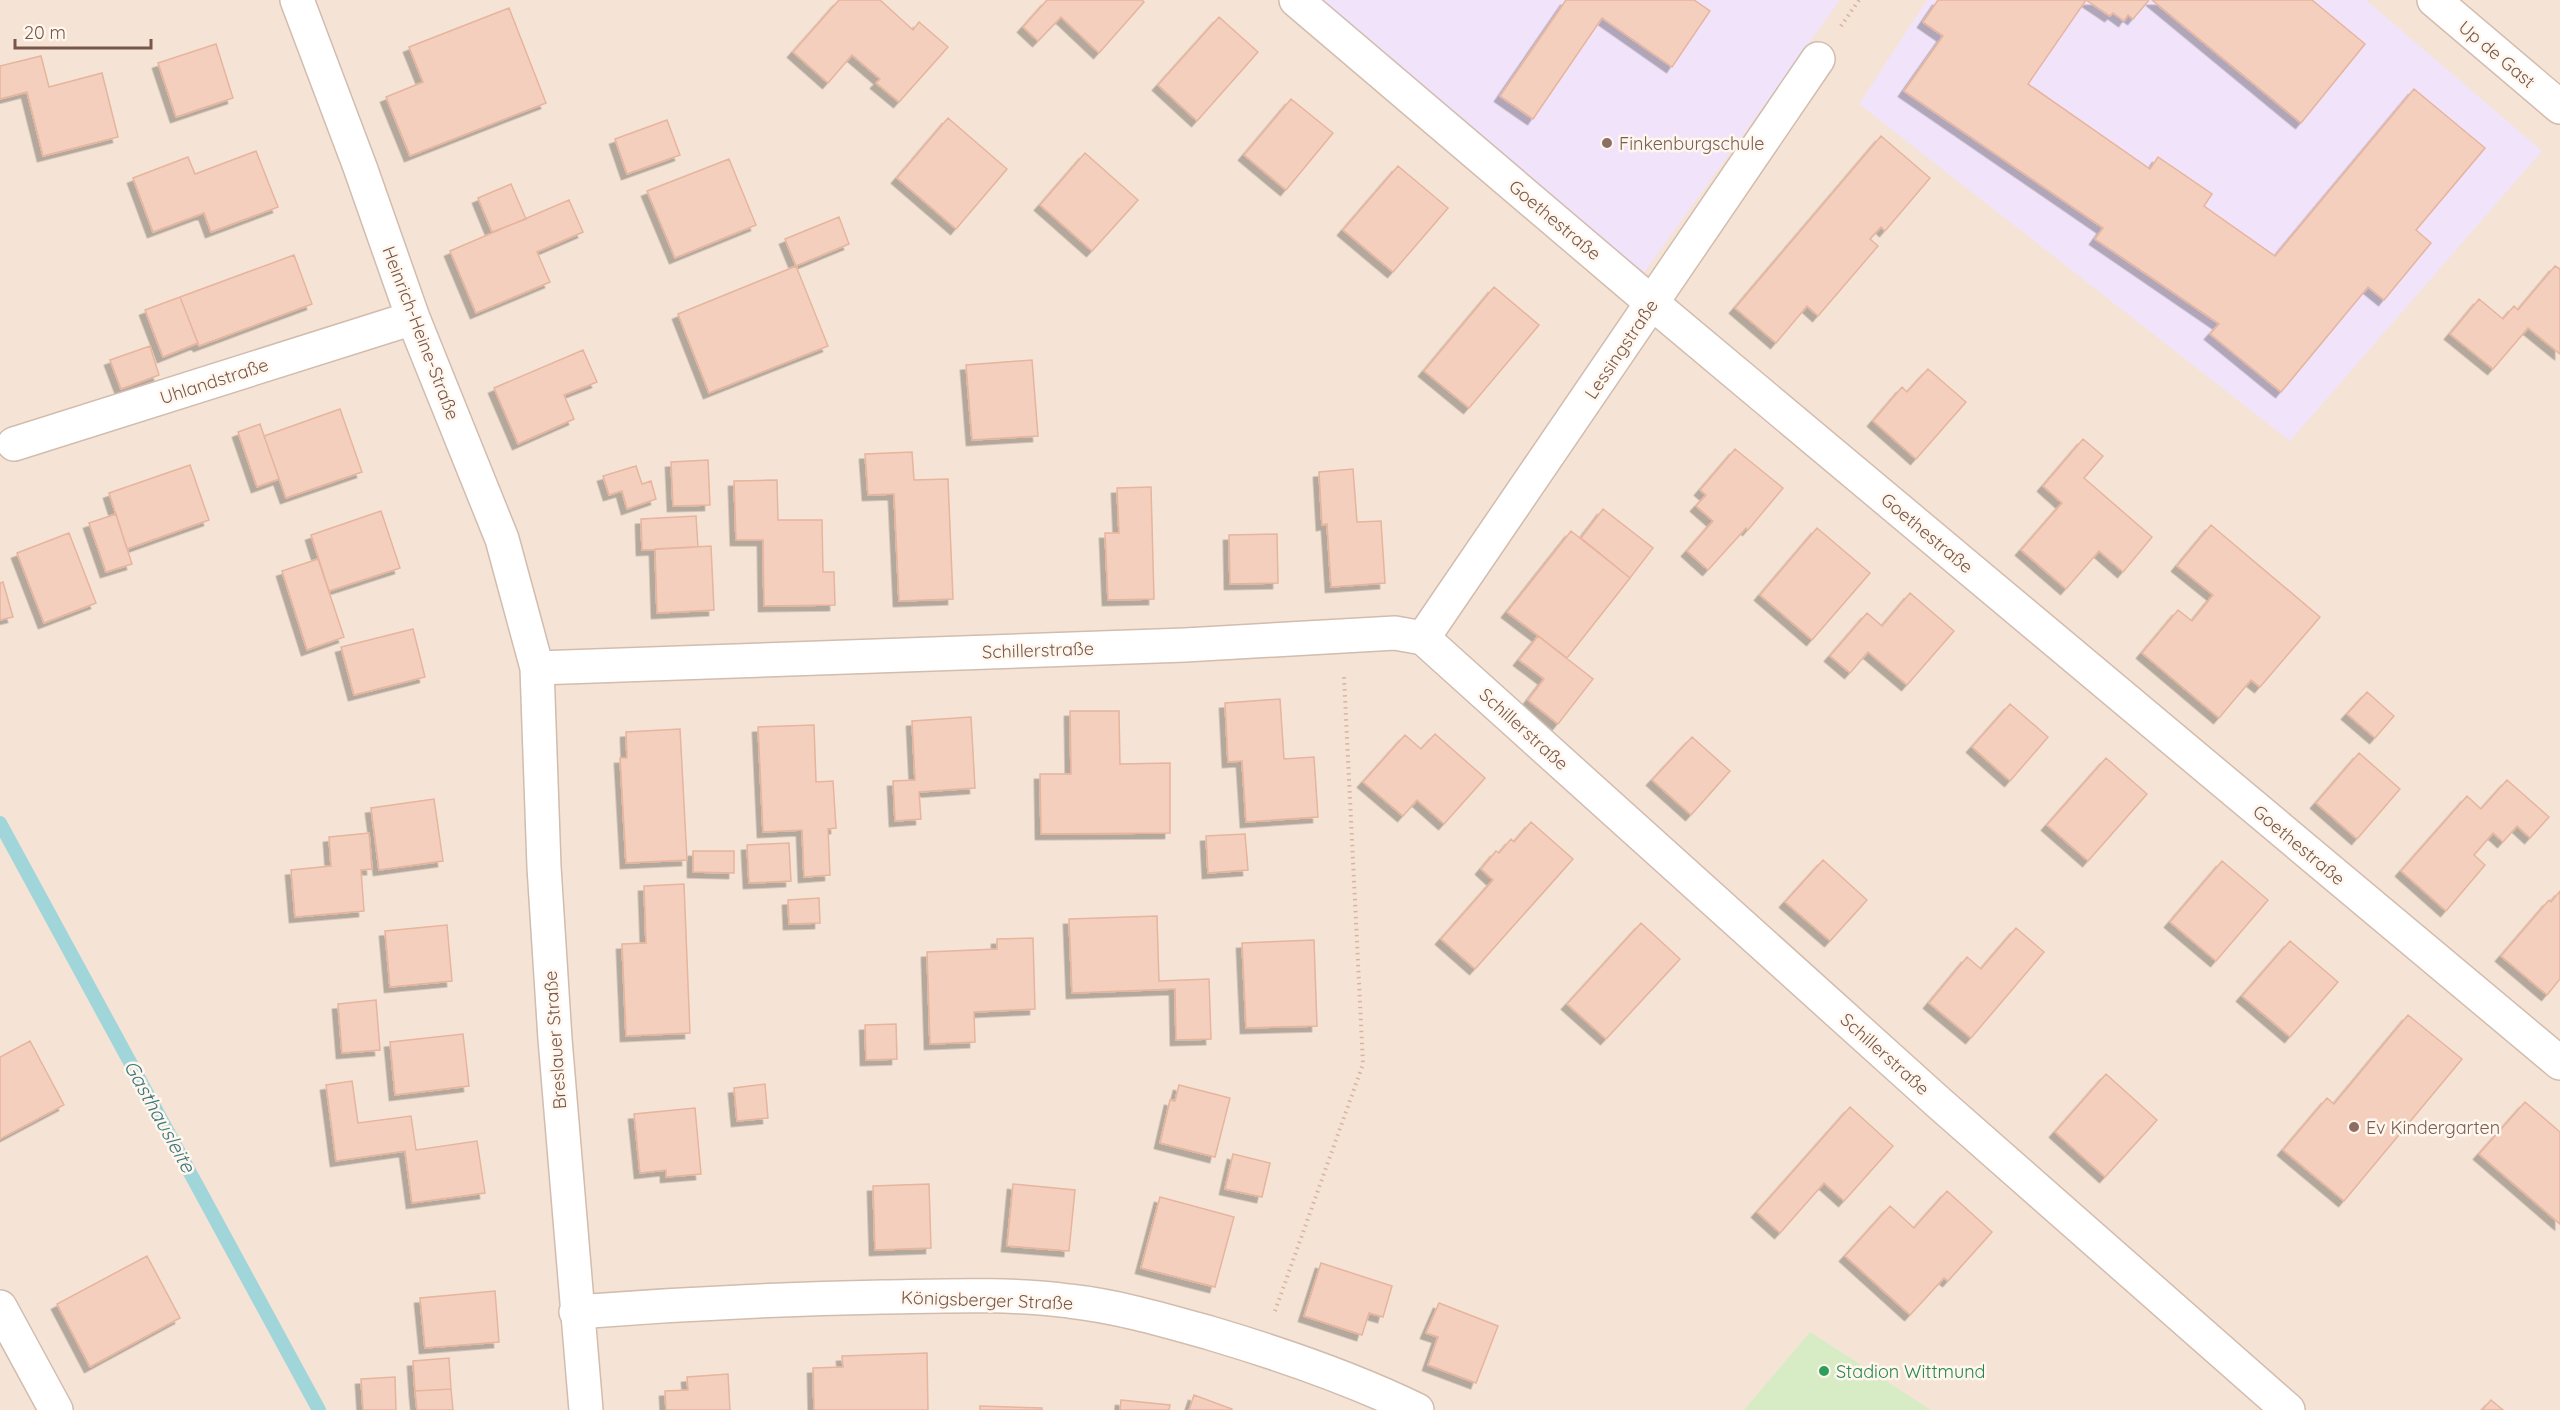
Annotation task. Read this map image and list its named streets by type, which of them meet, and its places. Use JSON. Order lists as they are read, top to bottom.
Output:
{
  "streets": {
    "street": [
      "Up de Gast",
      "Goethestraße",
      "Heinrich-Heine-Straße",
      "Lessingstraße",
      "Uhlandstraße",
      "Schillerstraße",
      "Breslauer Straße",
      "Königsberger Straße"
    ]
  },
  "crossings": [
    ["Goethestraße", "Lessingstraße"],
    ["Heinrich-Heine-Straße", "Uhlandstraße"],
    ["Heinrich-Heine-Straße", "Schillerstraße"],
    ["Heinrich-Heine-Straße", "Breslauer Straße"],
    ["Lessingstraße", "Schillerstraße"],
    ["Schillerstraße", "Breslauer Straße"],
    ["Breslauer Straße", "Königsberger Straße"]
  ],
  "water": ["Gasthausleite"],
  "places": ["Finkenburgschule", "Ev Kindergarten", "Stadion Wittmund"],
  "scale_bar": "20 m"
}
